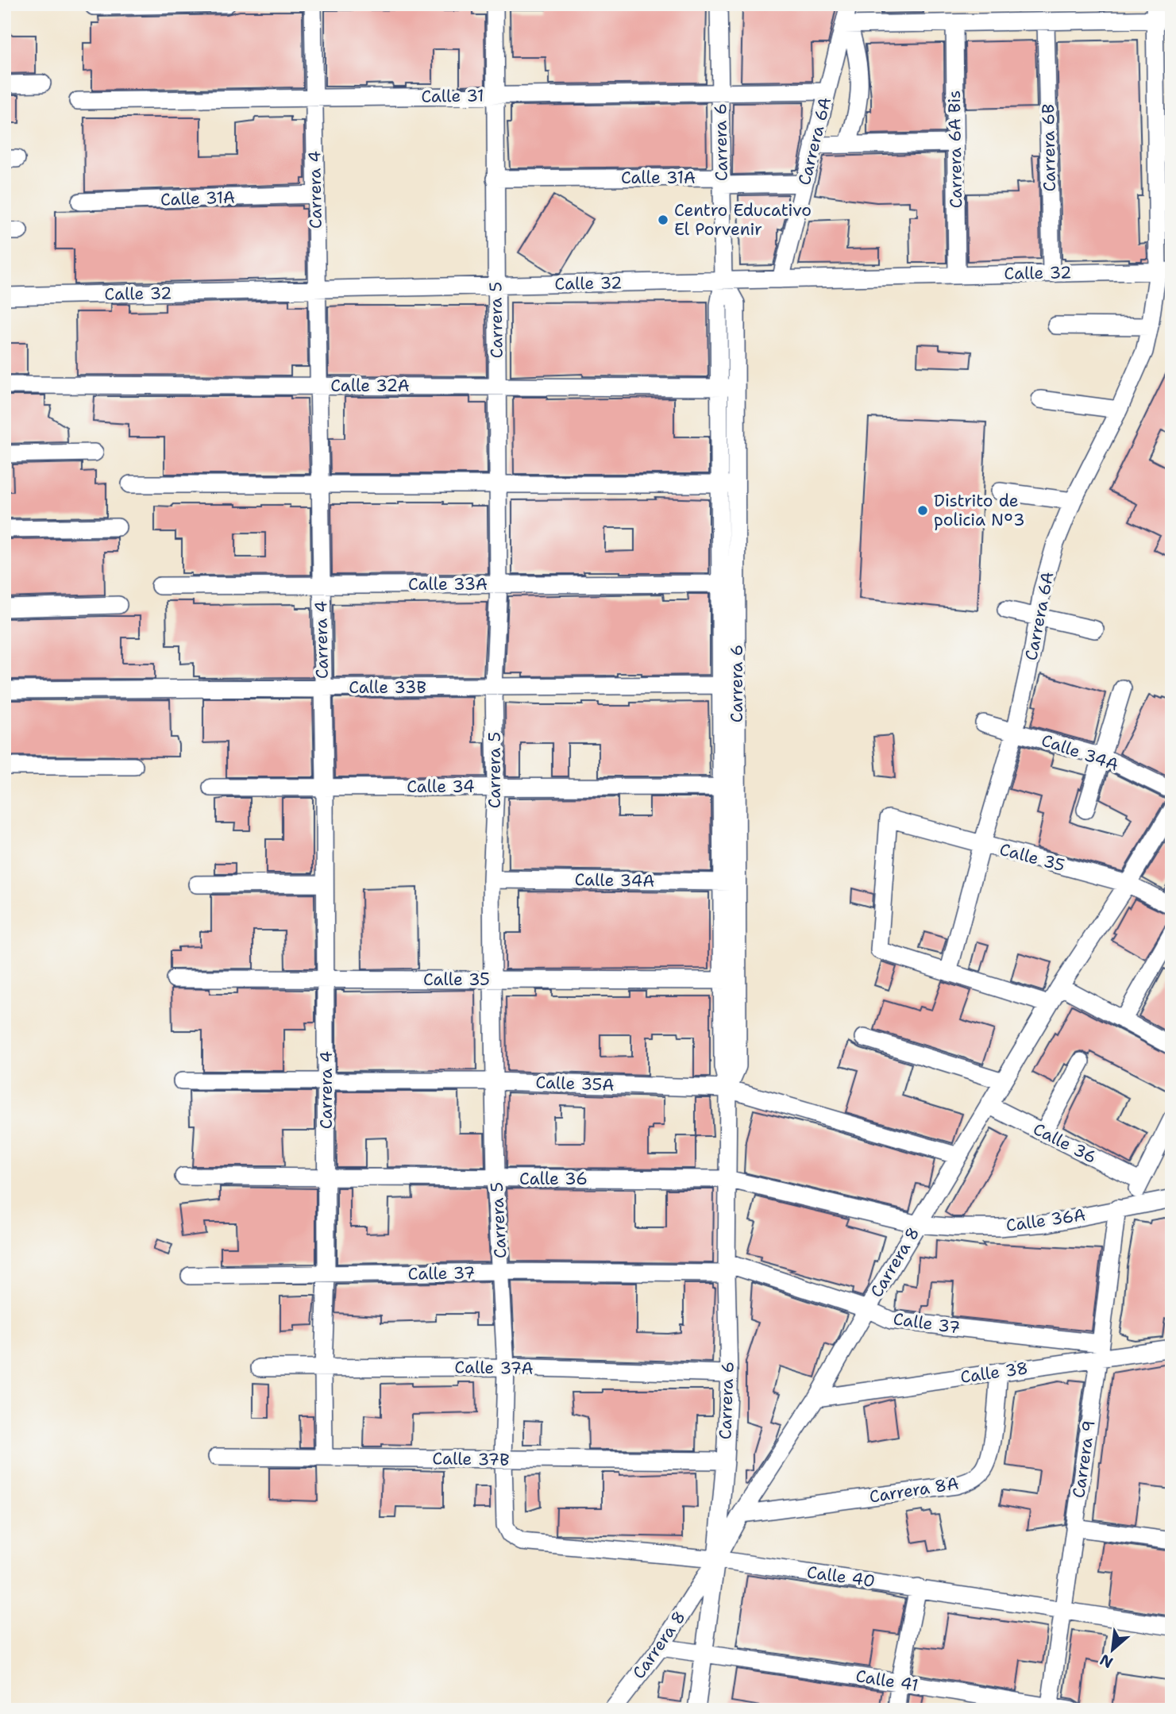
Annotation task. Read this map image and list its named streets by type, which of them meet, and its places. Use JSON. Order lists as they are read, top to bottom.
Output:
{
  "streets": {
    "street": [
      "Calle 31",
      "Carrera 6A",
      "Carrera 6",
      "Carrera 6B",
      "Carrera 6A Bis",
      "Calle 31A",
      "Carrera 4",
      "Calle 32",
      "Carrera 5",
      "Calle 32A",
      "Calle 33A",
      "Calle 33B",
      "Calle 34A",
      "Calle 34",
      "Calle 35",
      "Calle 35A",
      "Calle 36",
      "Calle 36A",
      "Carrera 8",
      "Calle 37",
      "Calle 37A",
      "Calle 38",
      "Calle 37B",
      "Carrera 9",
      "Carrera 8A",
      "Calle 40",
      "Calle 41"
    ]
  },
  "crossings": [
    ["Calle 31", "Carrera 6A"],
    ["Calle 31", "Carrera 6"],
    ["Calle 31", "Carrera 4"],
    ["Calle 31", "Carrera 5"],
    ["Carrera 6A", "Calle 31A"],
    ["Carrera 6A", "Calle 32"],
    ["Carrera 6A", "Calle 34A"],
    ["Carrera 6A", "Calle 35"],
    ["Carrera 6", "Calle 31A"],
    ["Carrera 6", "Calle 32"],
    ["Carrera 6", "Calle 32A"],
    ["Carrera 6", "Calle 33A"],
    ["Carrera 6", "Calle 33B"],
    ["Carrera 6", "Calle 34A"],
    ["Carrera 6", "Calle 34"],
    ["Carrera 6", "Calle 35"],
    ["Carrera 6", "Calle 35A"],
    ["Carrera 6", "Calle 36"],
    ["Carrera 6", "Carrera 8"],
    ["Carrera 6", "Calle 37"],
    ["Carrera 6", "Calle 37A"],
    ["Carrera 6", "Calle 37B"],
    ["Carrera 6", "Calle 40"],
    ["Carrera 6", "Calle 41"],
    ["Carrera 6B", "Calle 32"],
    ["Carrera 6A Bis", "Calle 32"],
    ["Calle 31A", "Carrera 4"],
    ["Calle 31A", "Carrera 5"],
    ["Carrera 4", "Calle 32"],
    ["Carrera 4", "Calle 32A"],
    ["Carrera 4", "Calle 33A"],
    ["Carrera 4", "Calle 33B"],
    ["Carrera 4", "Calle 34"],
    ["Carrera 4", "Calle 35"],
    ["Carrera 4", "Calle 35A"],
    ["Carrera 4", "Calle 36"],
    ["Carrera 4", "Calle 37"],
    ["Carrera 4", "Calle 37A"],
    ["Carrera 4", "Calle 37B"],
    ["Calle 32", "Carrera 5"],
    ["Carrera 5", "Calle 32A"],
    ["Carrera 5", "Calle 33A"],
    ["Carrera 5", "Calle 33B"],
    ["Carrera 5", "Calle 34A"],
    ["Carrera 5", "Calle 34"],
    ["Carrera 5", "Calle 35"],
    ["Carrera 5", "Calle 35A"],
    ["Carrera 5", "Calle 36"],
    ["Carrera 5", "Calle 37"],
    ["Carrera 5", "Calle 37A"],
    ["Carrera 5", "Calle 37B"],
    ["Carrera 5", "Calle 40"],
    ["Calle 35", "Carrera 8"],
    ["Calle 35A", "Carrera 8"],
    ["Calle 36", "Calle 36A"],
    ["Calle 36", "Carrera 8"],
    ["Calle 36", "Carrera 9"],
    ["Calle 36A", "Carrera 8"],
    ["Calle 36A", "Carrera 9"],
    ["Carrera 8", "Calle 37"],
    ["Carrera 8", "Calle 38"],
    ["Carrera 8", "Carrera 8A"],
    ["Carrera 8", "Calle 40"],
    ["Carrera 8", "Calle 41"],
    ["Calle 37", "Calle 38"],
    ["Calle 37", "Carrera 9"],
    ["Calle 38", "Carrera 9"],
    ["Calle 38", "Carrera 8A"],
    ["Carrera 9", "Calle 40"],
    ["Carrera 9", "Calle 41"]
  ],
  "places": ["Centro Educativo El Porvenir", "Distrito de policia N°3"],
  "north": "bottom left"
}
